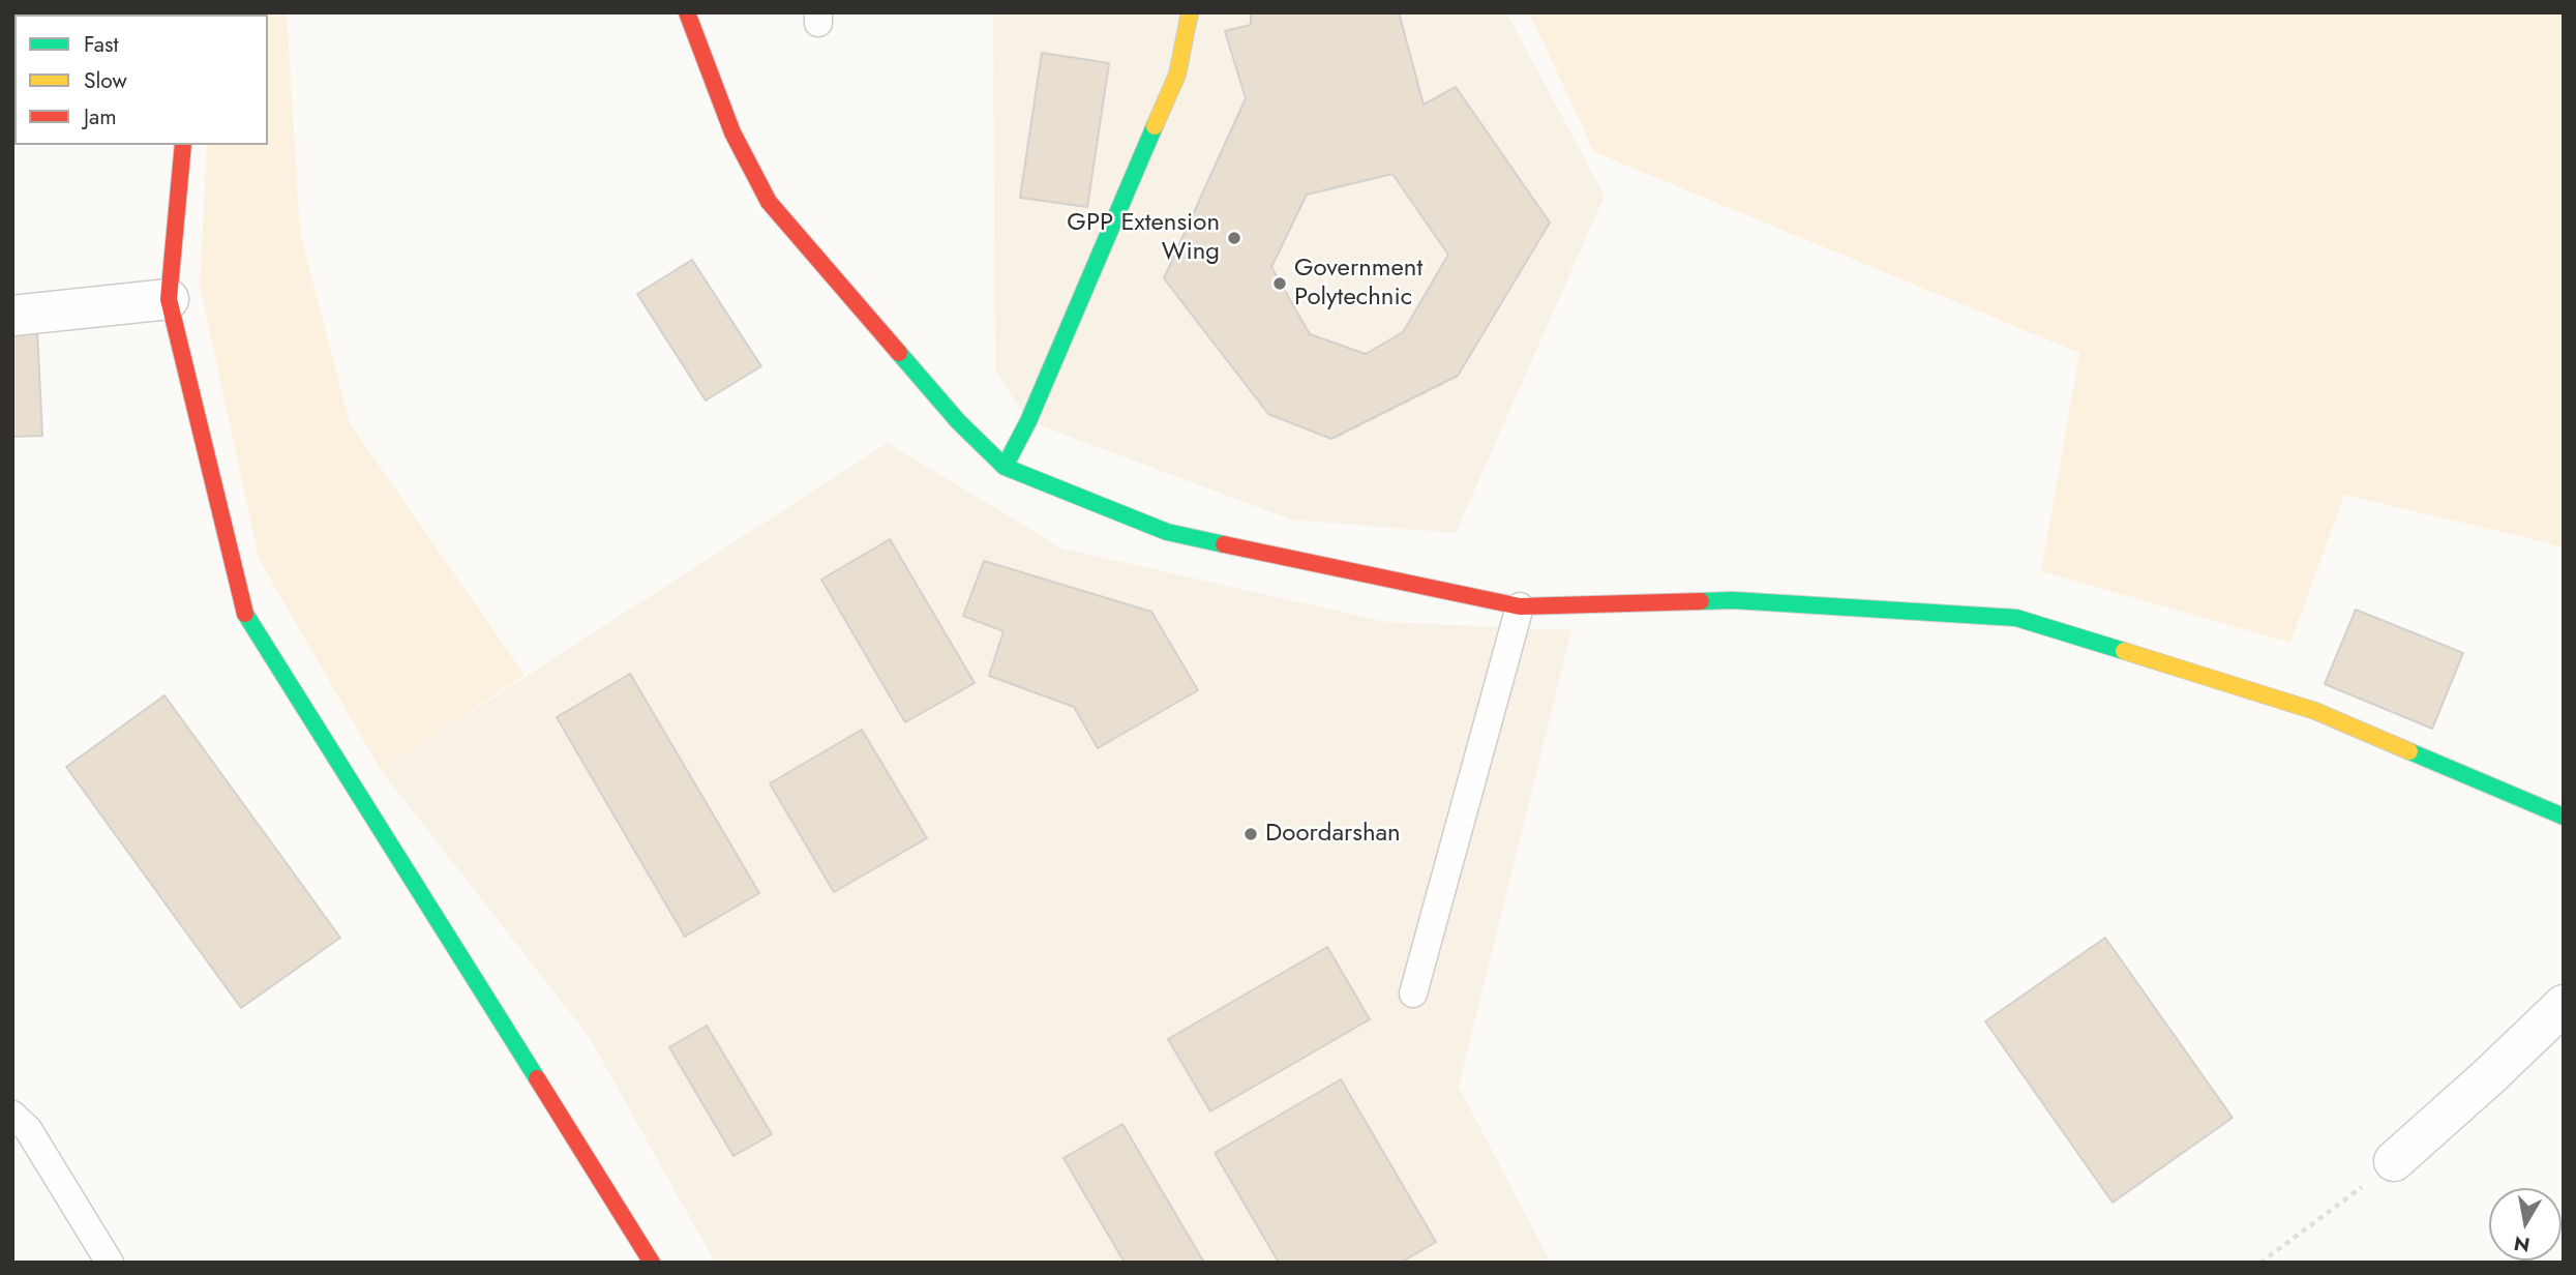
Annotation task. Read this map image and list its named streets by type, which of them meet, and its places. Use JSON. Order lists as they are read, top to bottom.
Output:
{
  "places": ["GPP Extension Wing", "Government Polytechnic", "Doordarshan"],
  "legend": ["Fast", "Slow", "Jam"],
  "north": "bottom"
}
